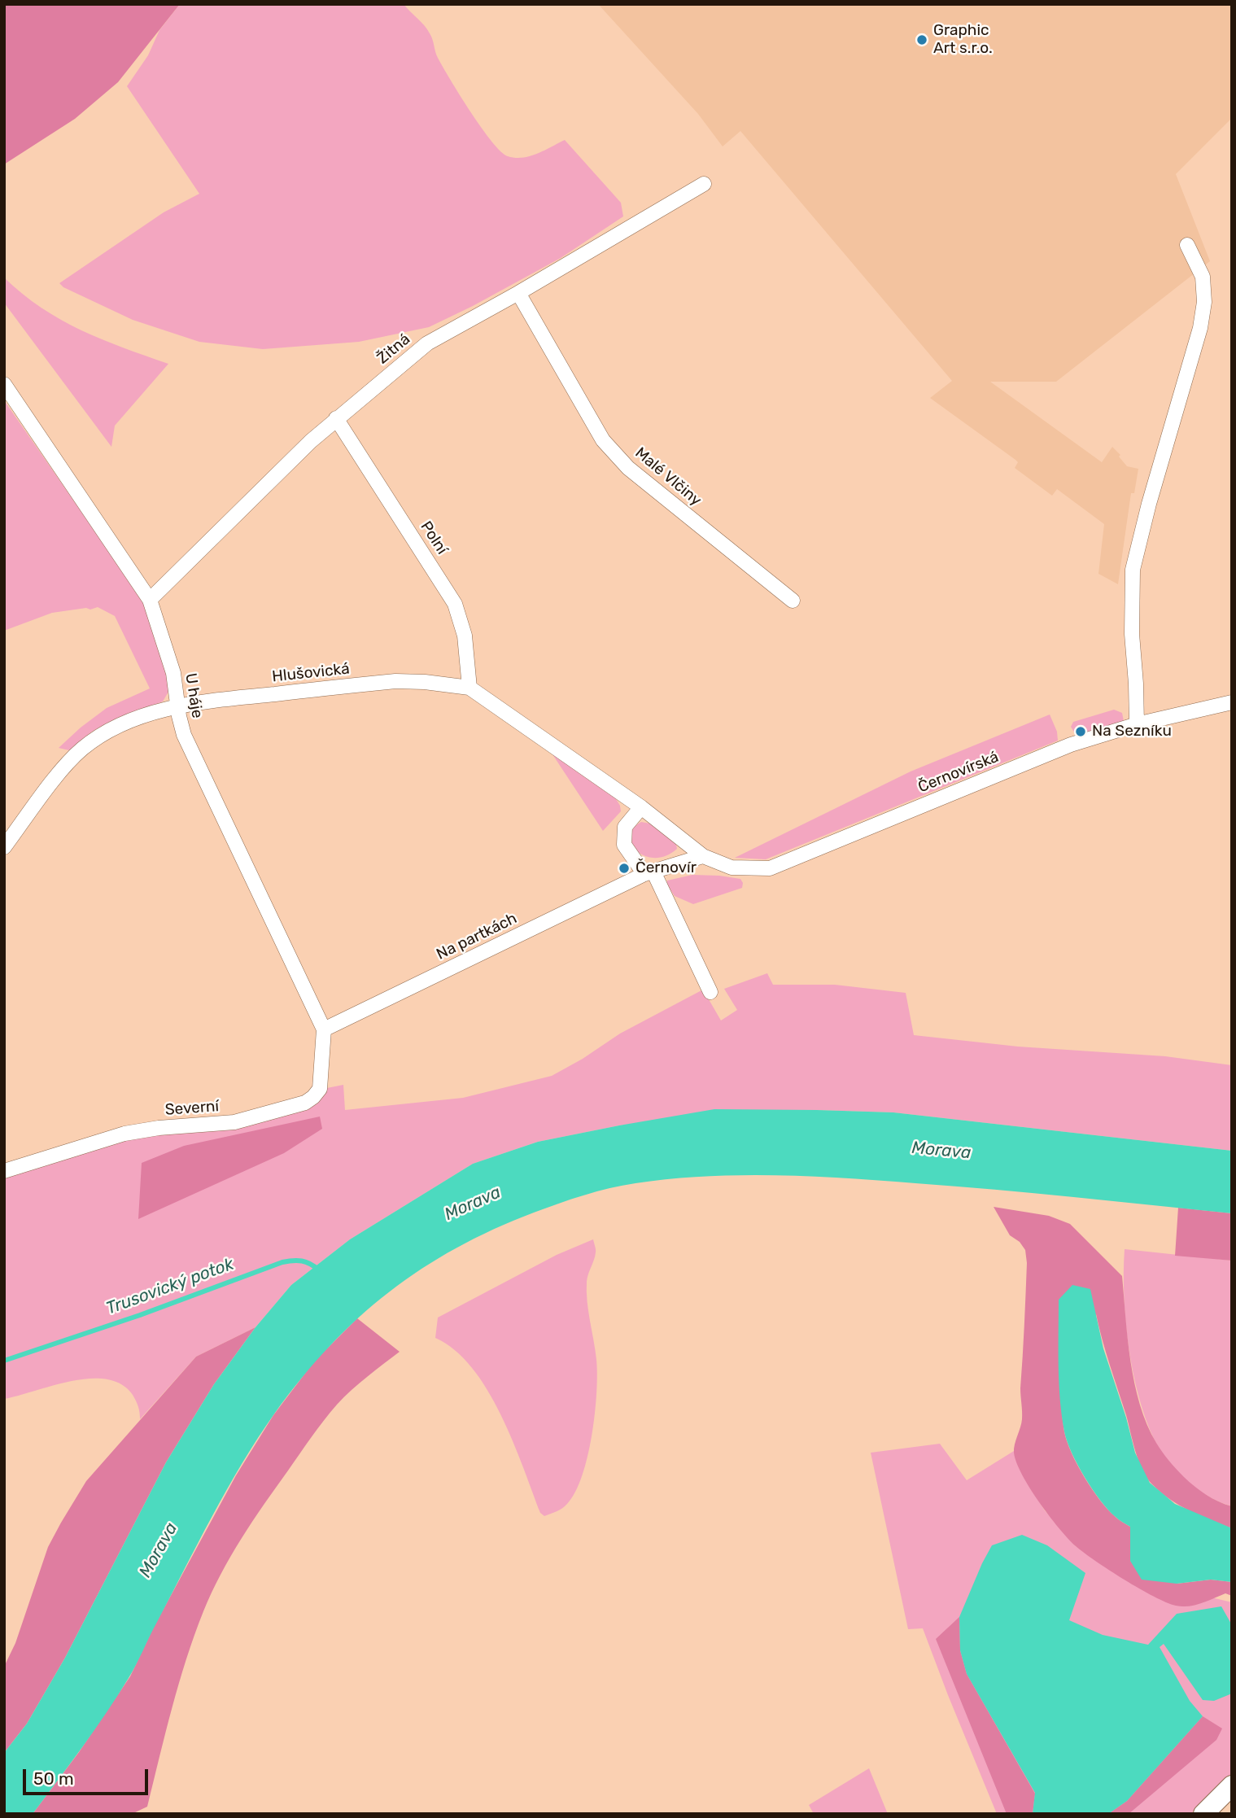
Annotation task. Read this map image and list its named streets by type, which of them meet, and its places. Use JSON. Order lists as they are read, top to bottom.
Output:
{
  "streets": {
    "street": [
      "Žitná",
      "Malé Vlčiny",
      "Polní",
      "Hlušovická",
      "U háje",
      "Černovírská",
      "Na partkách",
      "Severní"
    ]
  },
  "crossings": [
    ["Žitná", "Malé Vlčiny"],
    ["Žitná", "Polní"],
    ["Žitná", "U háje"],
    ["Polní", "Hlušovická"],
    ["Hlušovická", "U háje"],
    ["Hlušovická", "Černovírská"],
    ["Hlušovická", "Na partkách"],
    ["U háje", "Na partkách"],
    ["U háje", "Severní"],
    ["Černovírská", "Na partkách"],
    ["Na partkách", "Severní"]
  ],
  "water": ["Morava", "Trusovický potok"],
  "places": ["Graphic Art s.r.o.", "Na Sezníku", "Černovír"],
  "scale_bar": "50 m"
}
